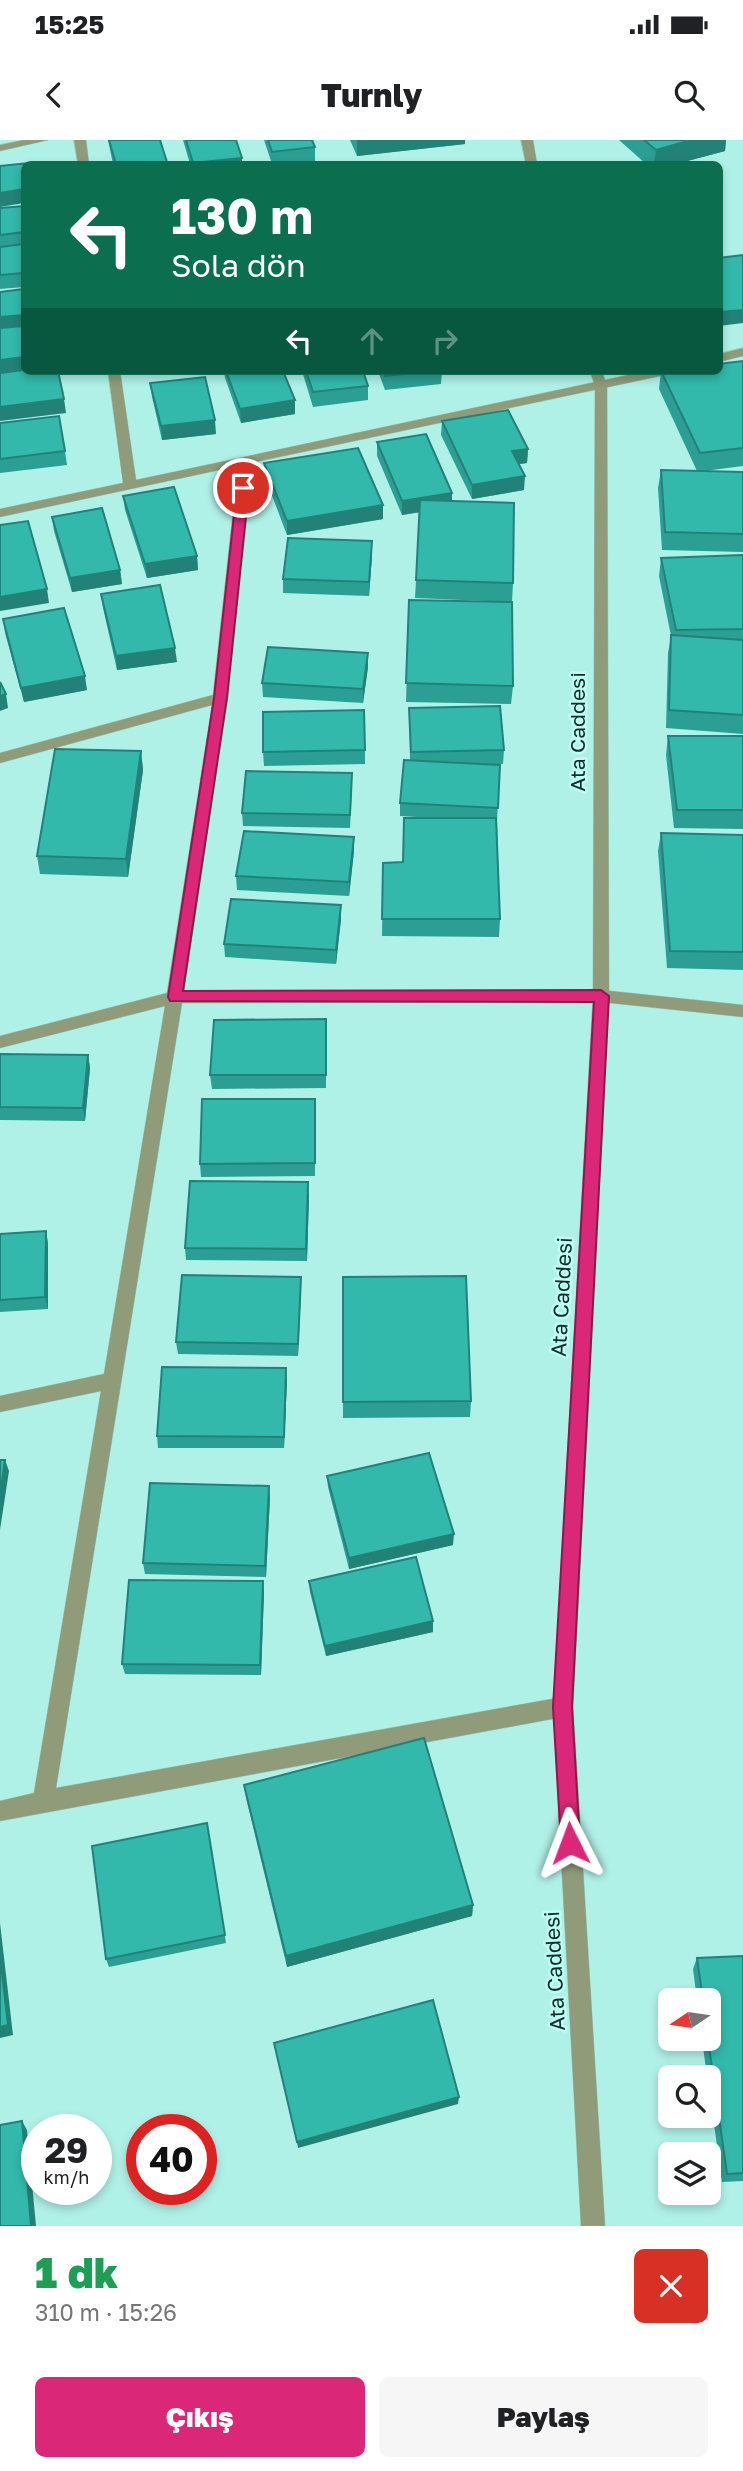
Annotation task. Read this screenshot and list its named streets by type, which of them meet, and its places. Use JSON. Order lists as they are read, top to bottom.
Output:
{
  "streets": {
    "street": ["Ata Caddesi"]
  },
  "north": "left",
  "page": {
    "status": "15:25",
    "header": "Turnly",
    "turn": ["130 m", "Sola dön"],
    "speed": "29 km/h",
    "limit": "40",
    "heading": ["1 dk", "310 m · 15:26"],
    "buttons": ["Çıkış", "Paylaş"]
  }
}
